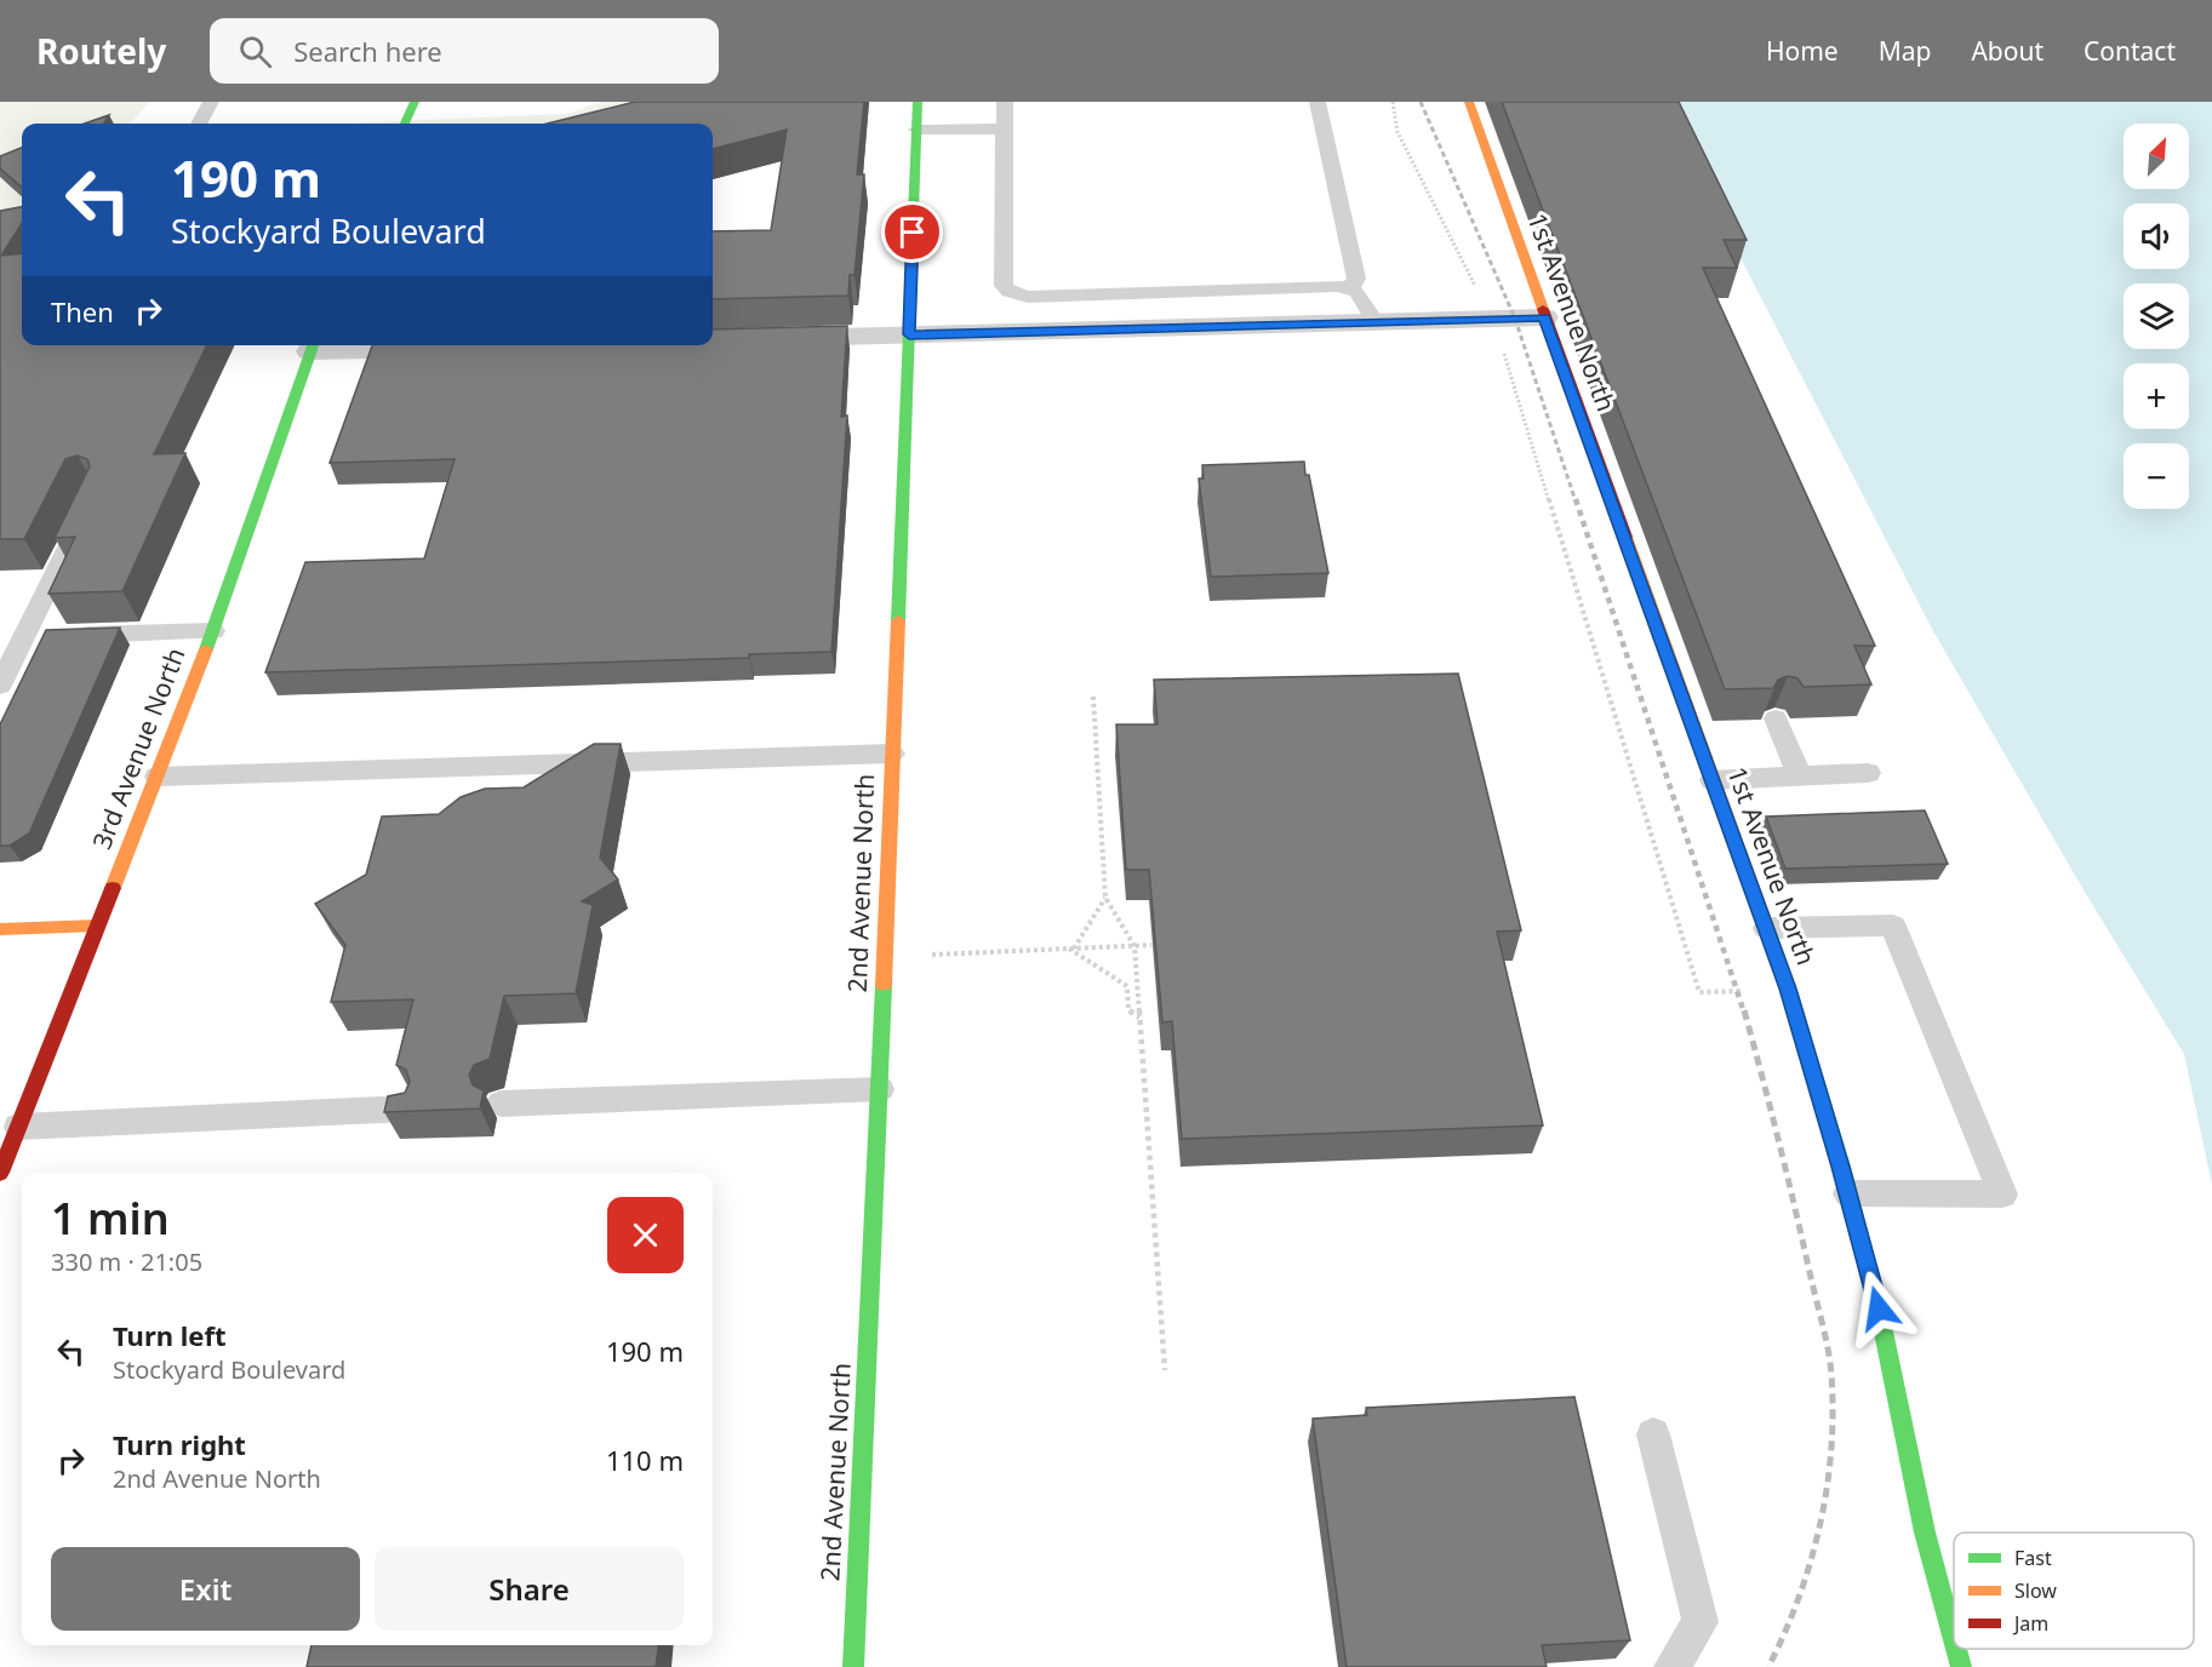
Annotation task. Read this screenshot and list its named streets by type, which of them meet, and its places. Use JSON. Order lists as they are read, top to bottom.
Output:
{
  "streets": {
    "street": ["1st Avenue North", "3rd Avenue North", "2nd Avenue North"]
  },
  "legend": ["Fast", "Slow", "Jam"],
  "north": "top right",
  "page": {
    "header": "Routely",
    "search": "Search here",
    "nav": [
      "Home",
      "Map",
      "About",
      "Contact"
    ],
    "map_buttons": ["+", "−"],
    "turn": ["190 m", "Stockyard Boulevard"],
    "then": "Then",
    "heading": ["1 min", "330 m · 21:05"],
    "list": [
      {
        "name": "Turn left",
        "note": "Stockyard Boulevard",
        "value": "190 m"
      },
      {
        "name": "Turn right",
        "note": "2nd Avenue North",
        "value": "110 m"
      }
    ],
    "buttons": ["Exit", "Share"]
  }
}
